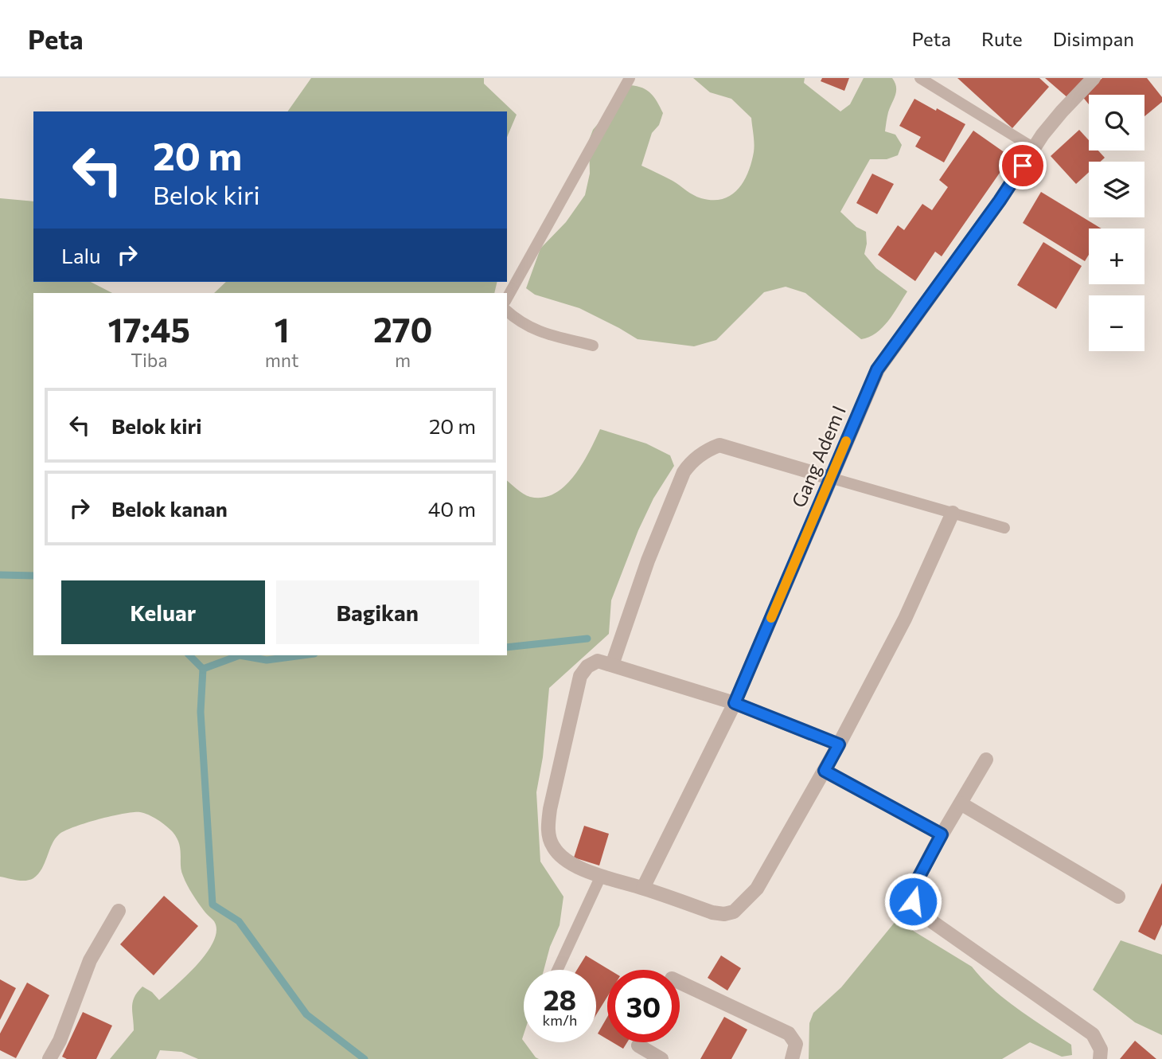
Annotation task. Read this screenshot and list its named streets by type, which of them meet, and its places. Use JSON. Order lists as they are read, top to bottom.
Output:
{
  "streets": {
    "street": ["Gang Adem I"]
  },
  "page": {
    "header": "Peta",
    "nav": ["Peta", "Rute", "Disimpan"],
    "map_buttons": ["+", "−"],
    "turn": ["20 m", "Belok kiri"],
    "then": "Lalu",
    "eta": [
      "17:45",
      "Tiba",
      "1",
      "mnt",
      "270",
      "m"
    ],
    "list": [
      {
        "name": "Belok kiri",
        "value": "20 m"
      },
      {
        "name": "Belok kanan",
        "value": "40 m"
      }
    ],
    "buttons": ["Keluar", "Bagikan"],
    "speed": "28 km/h",
    "limit": "30"
  }
}
